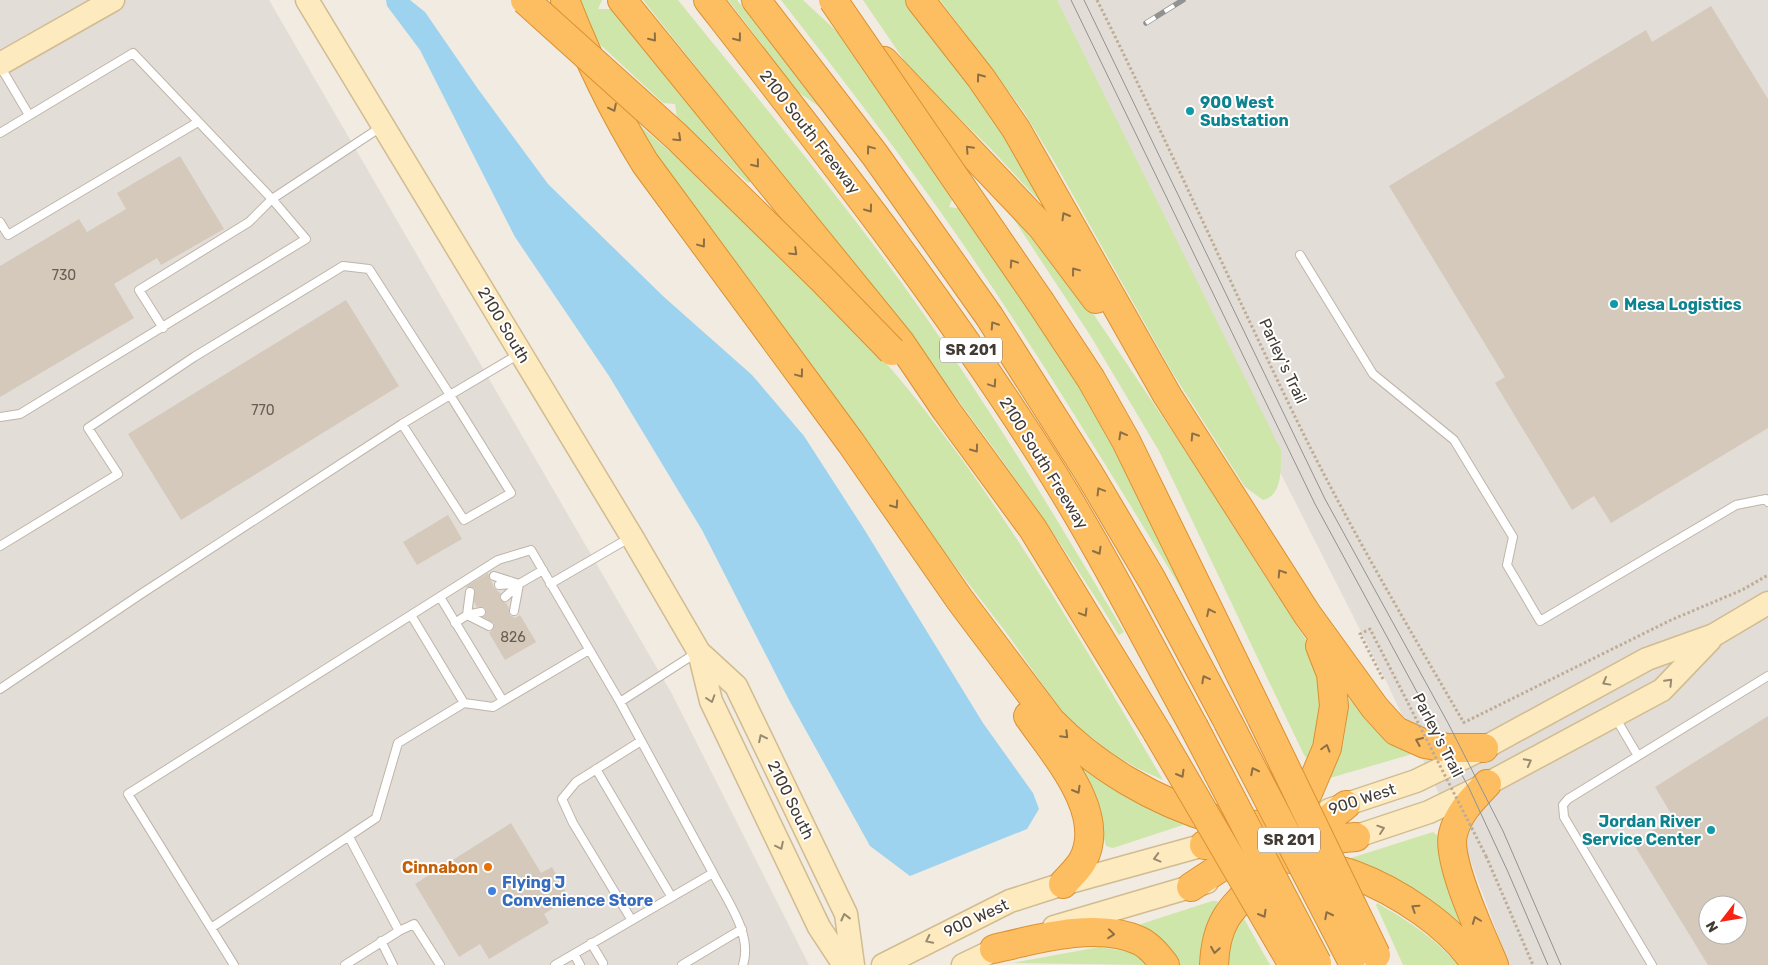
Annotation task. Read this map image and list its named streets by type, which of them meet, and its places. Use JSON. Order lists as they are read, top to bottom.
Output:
{
  "streets": {
    "highway": ["2100 South Freeway", "SR 201"],
    "main road": ["2100 South", "900 West"],
    "path": ["Parley's Trail"]
  },
  "places": [
    "900 West Substation",
    "Mesa Logistics",
    "Jordan River Service Center",
    "Cinnabon",
    "Flying J Convenience Store"
  ],
  "house_numbers": ["730", "770", "826"],
  "north": "bottom left"
}
